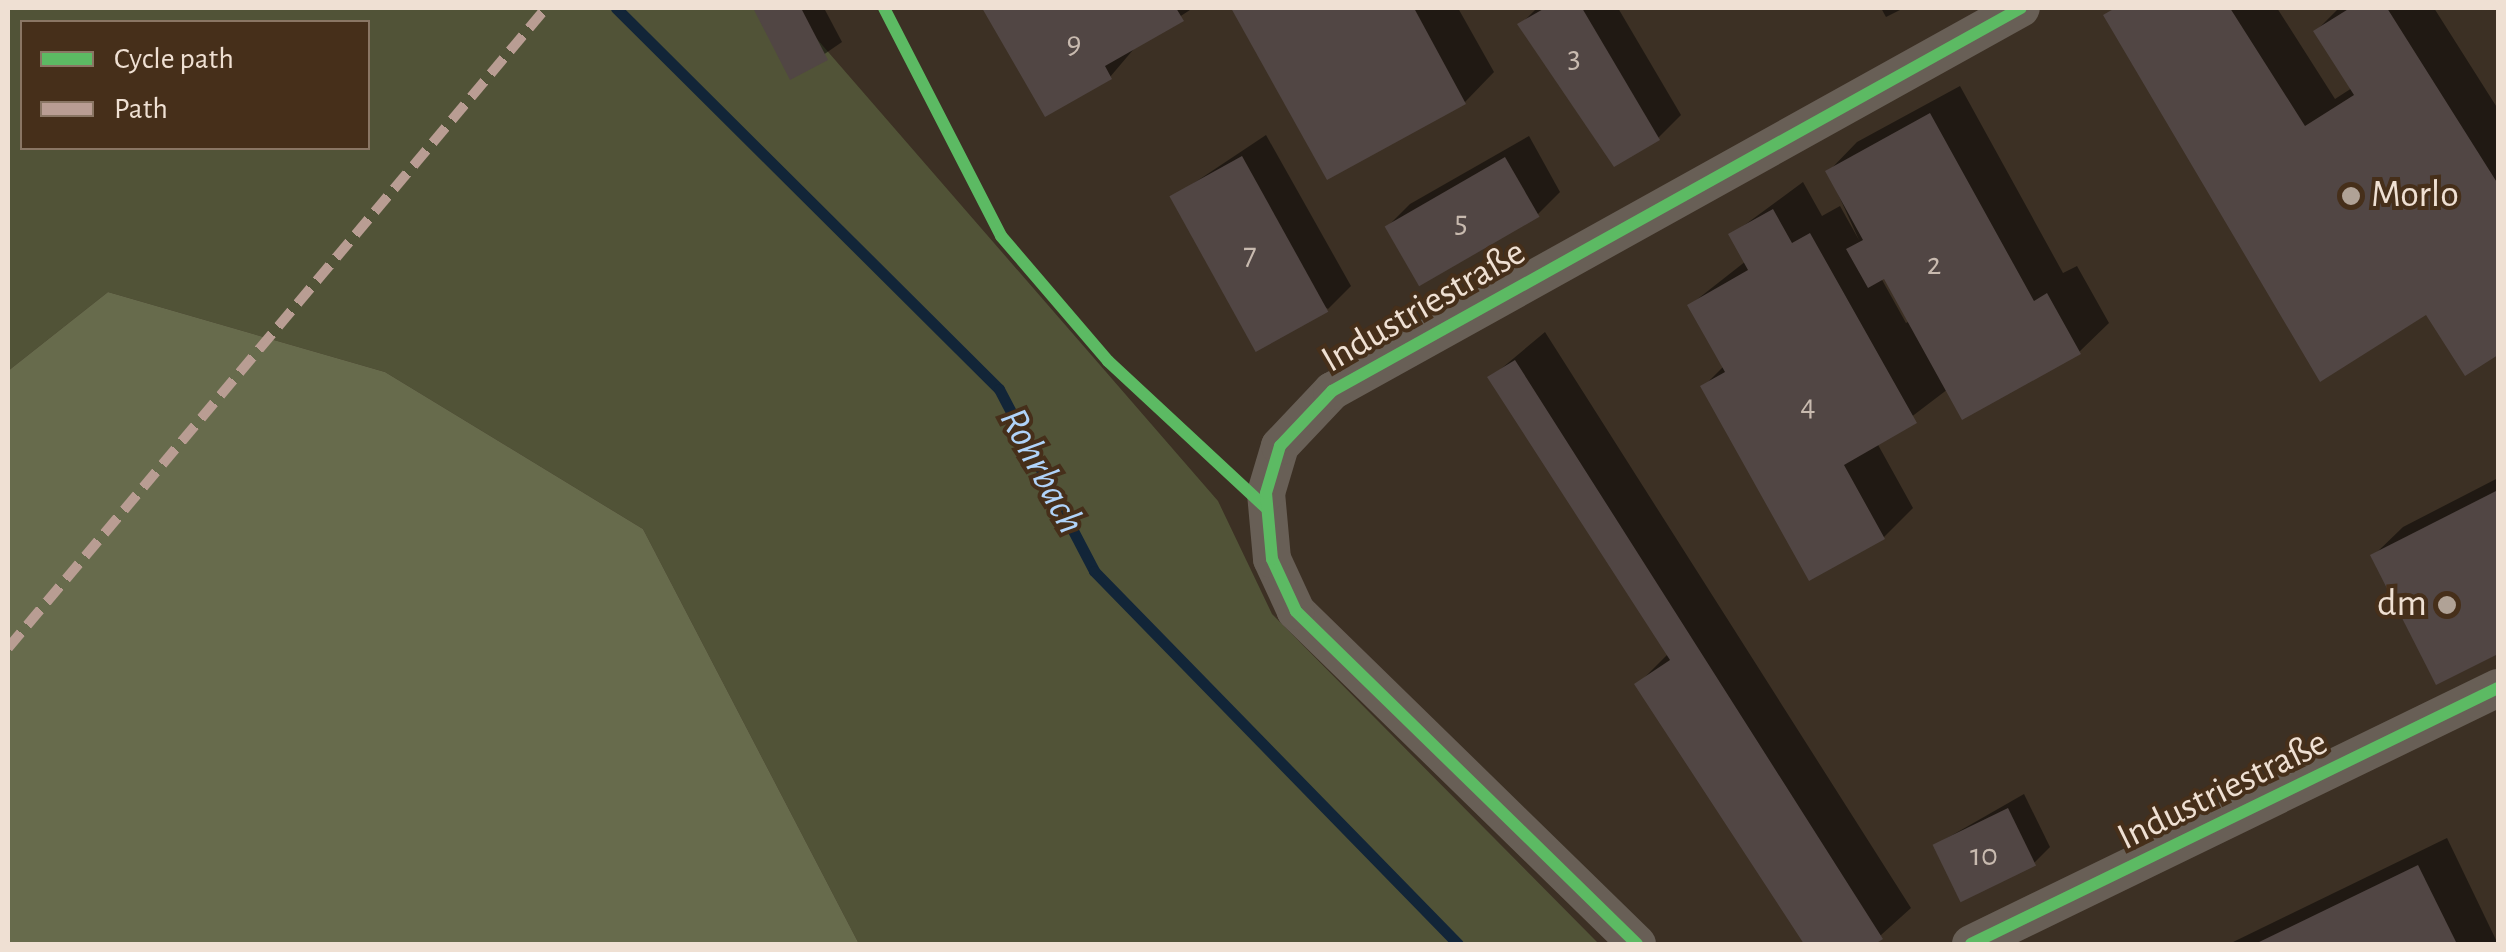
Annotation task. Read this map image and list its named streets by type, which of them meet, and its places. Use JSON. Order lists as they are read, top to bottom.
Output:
{
  "streets": {
    "street": ["Industriestraße"]
  },
  "water": ["Rohrbach"],
  "places": ["Morlo", "dm"],
  "house_numbers": [
    "9",
    "3",
    "5",
    "7",
    "2",
    "4",
    "10"
  ],
  "legend": ["Cycle path", "Path"]
}
